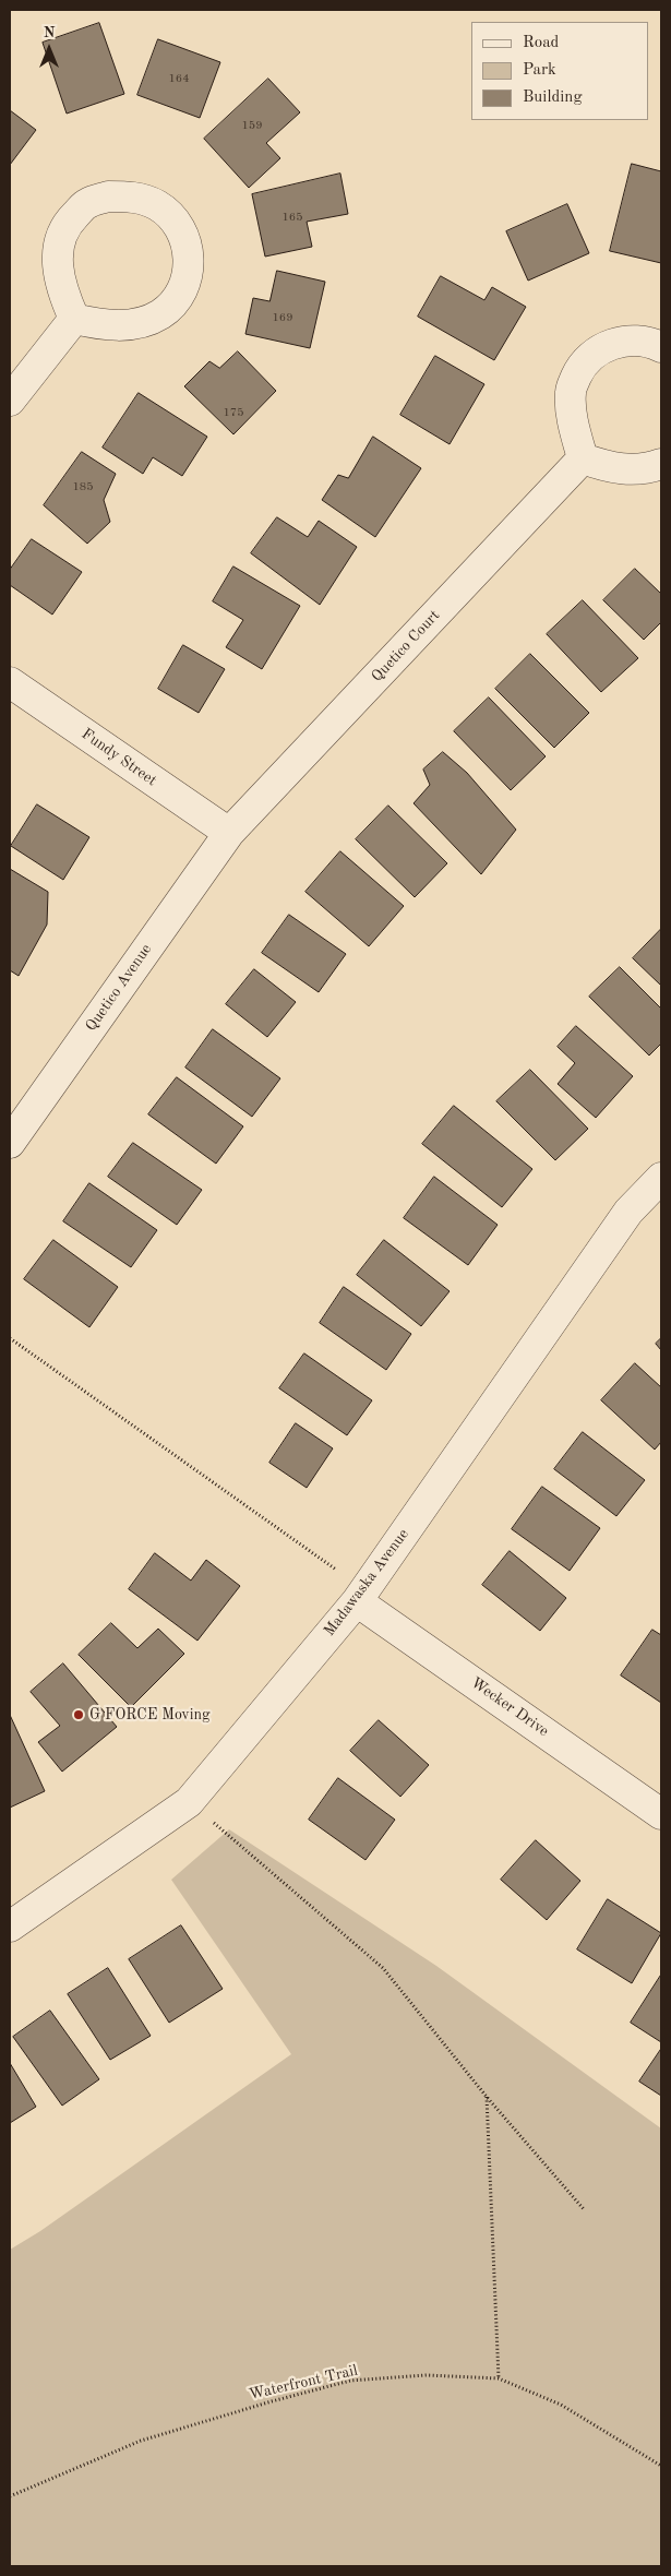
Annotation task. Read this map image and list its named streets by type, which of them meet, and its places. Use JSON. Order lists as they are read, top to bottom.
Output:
{
  "streets": {
    "street": [
      "Quetico Court",
      "Fundy Street",
      "Quetico Avenue",
      "Madawaska Avenue",
      "Wecker Drive"
    ],
    "path": ["Waterfront Trail"]
  },
  "crossings": [
    ["Quetico Court", "Fundy Street"],
    ["Quetico Court", "Quetico Avenue"],
    ["Fundy Street", "Quetico Avenue"],
    ["Madawaska Avenue", "Wecker Drive"]
  ],
  "places": ["G FORCE Moving"],
  "house_numbers": [
    "164",
    "159",
    "165",
    "169",
    "175",
    "185"
  ],
  "legend": ["Road", "Park", "Building"],
  "north": "top"
}
